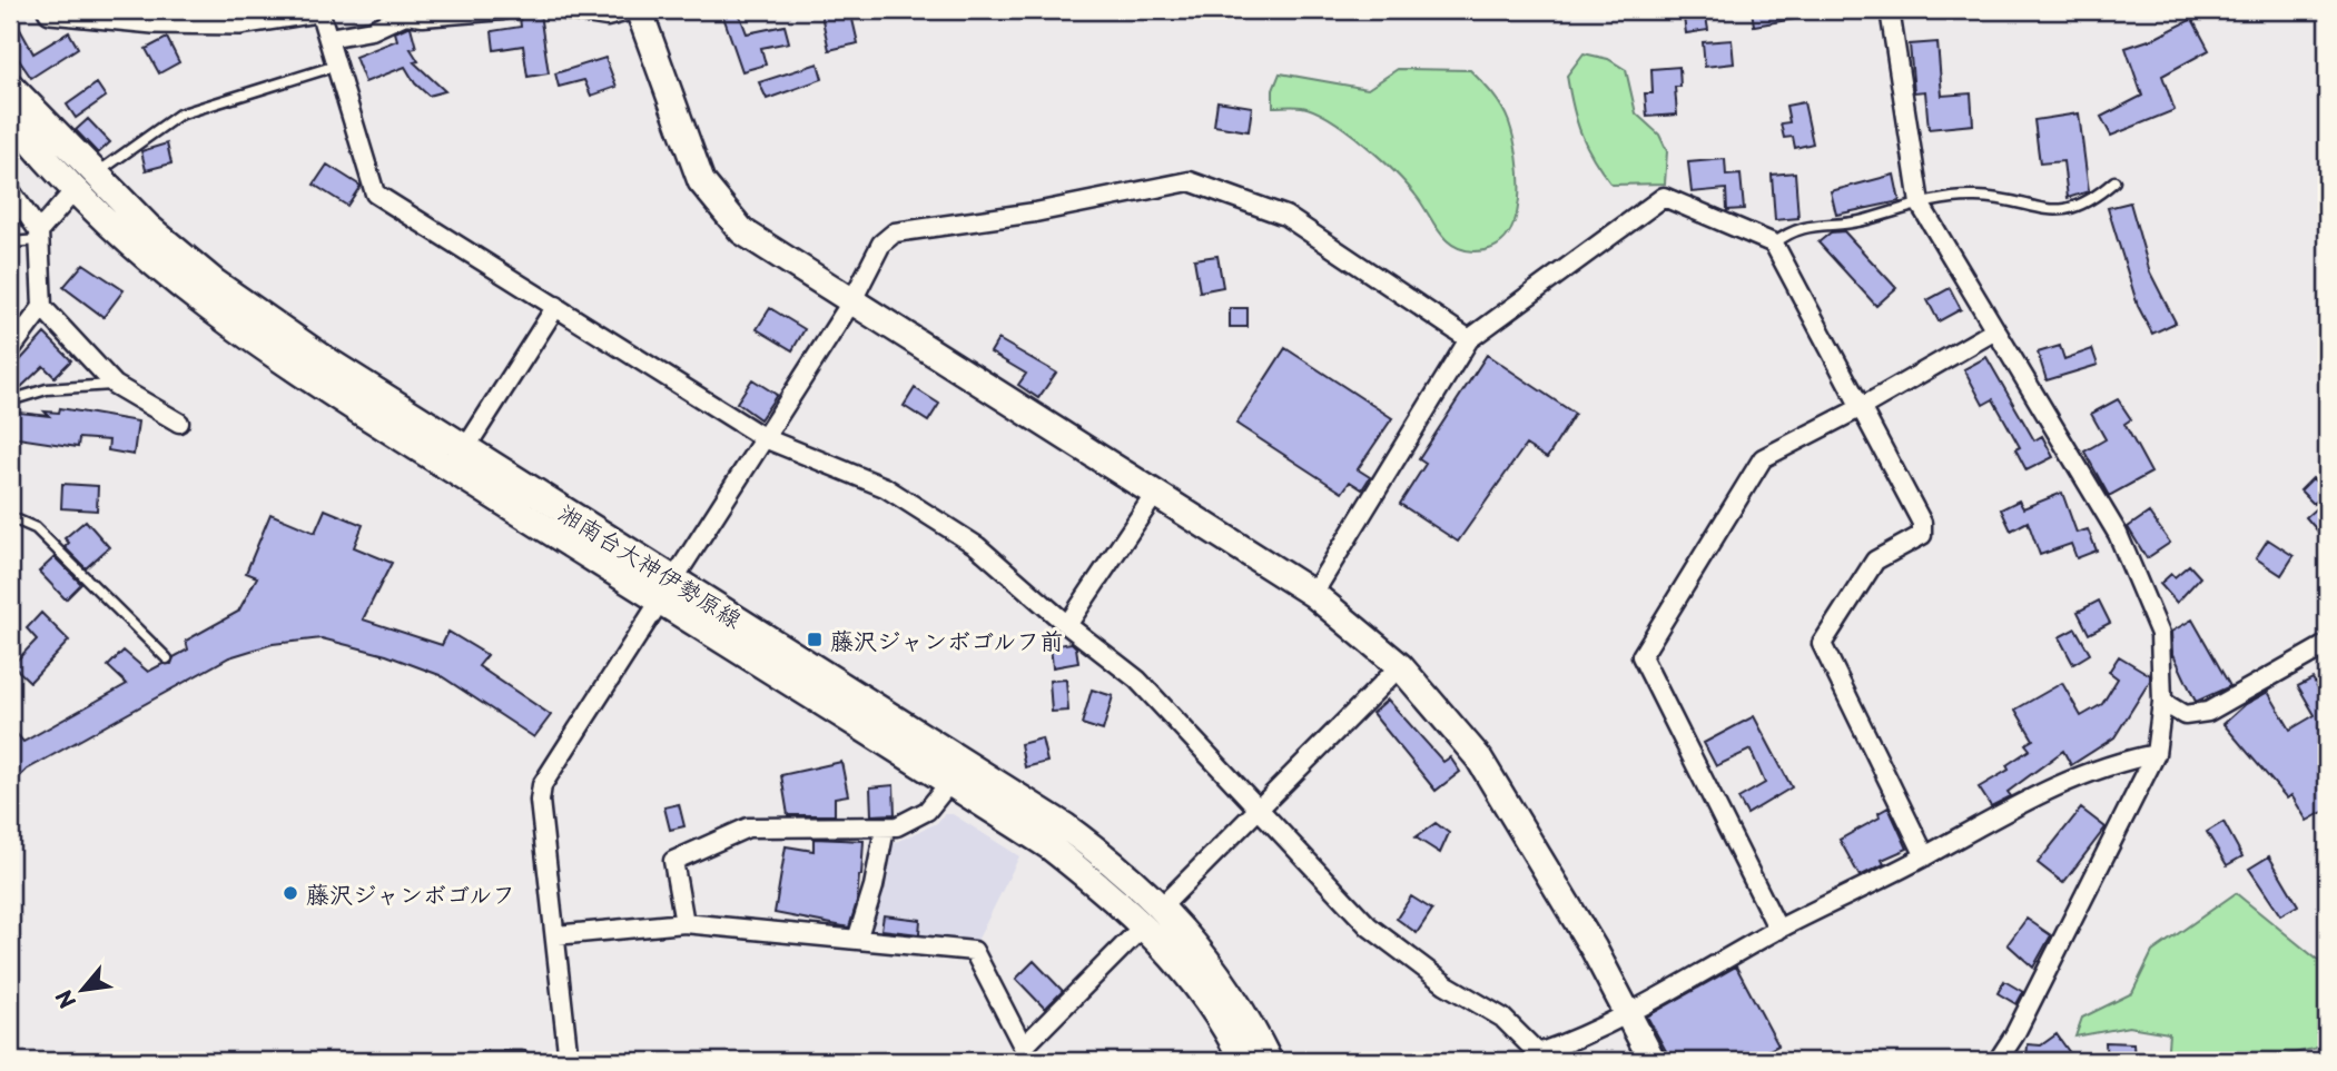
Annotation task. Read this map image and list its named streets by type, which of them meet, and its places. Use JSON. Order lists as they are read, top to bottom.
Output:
{
  "streets": {
    "street": ["湘南台大神伊勢原線"]
  },
  "places": {
    "transit": ["藤沢ジャンボゴルフ前"],
    "other": ["藤沢ジャンボゴルフ"]
  },
  "north": "bottom left"
}
